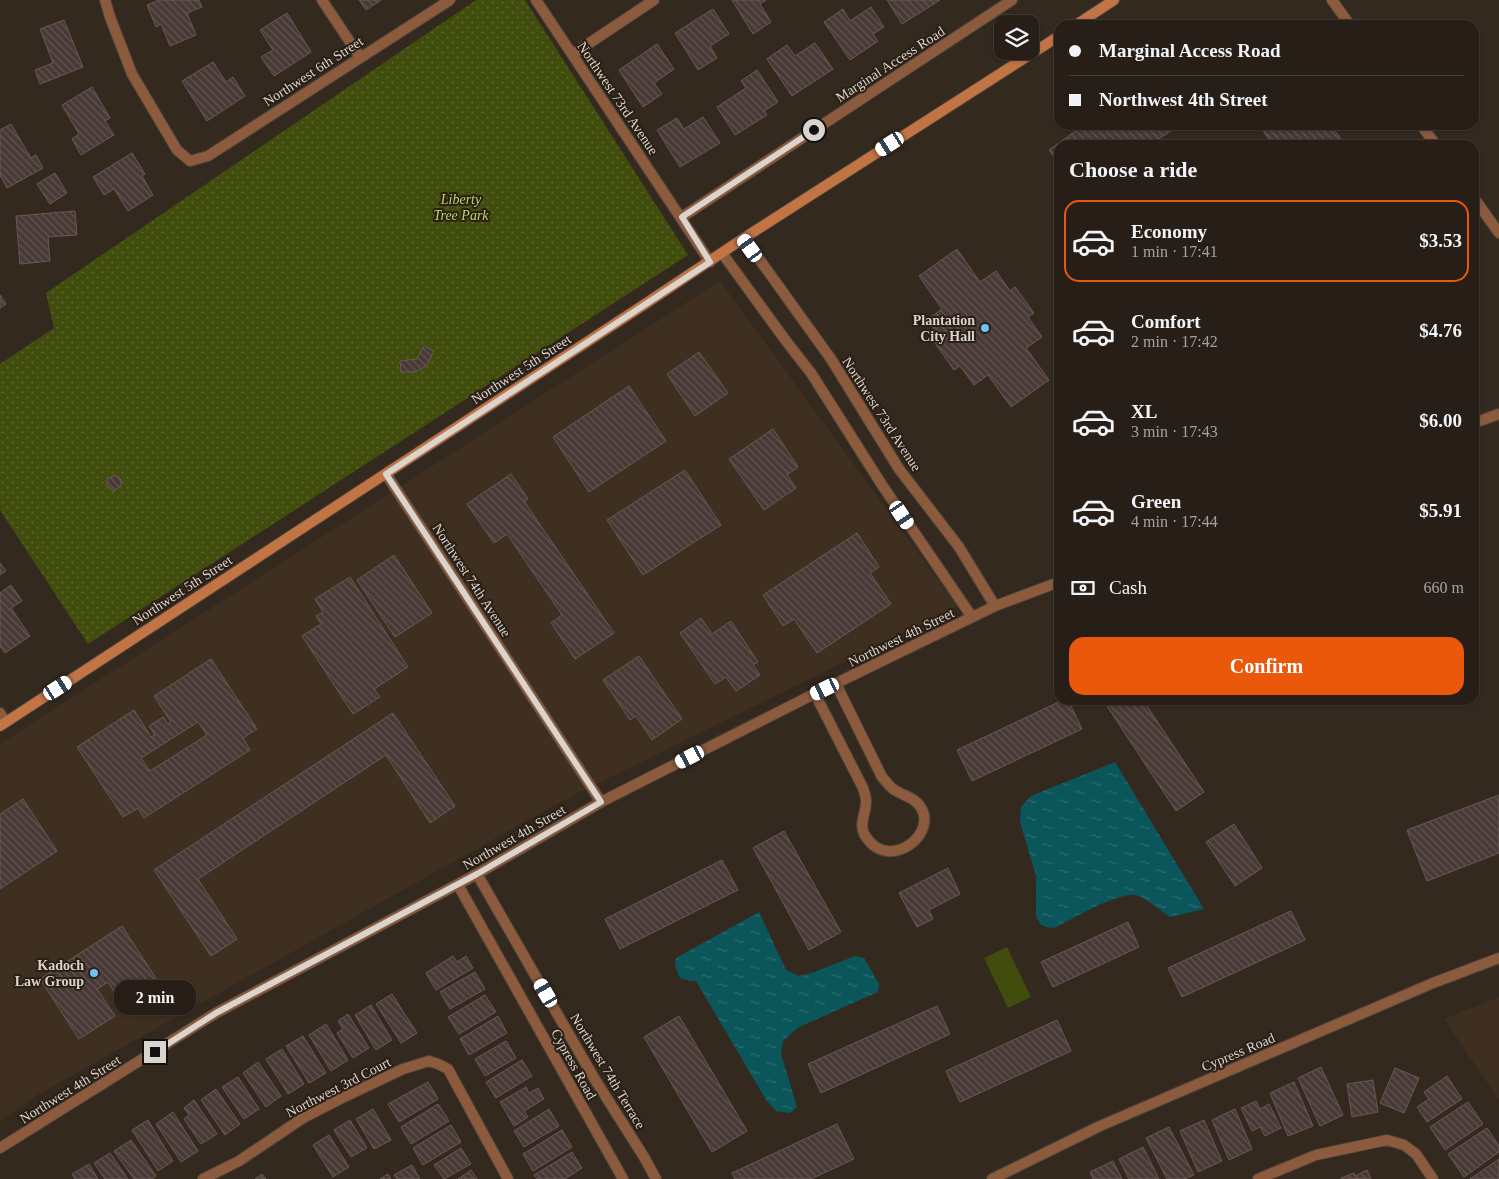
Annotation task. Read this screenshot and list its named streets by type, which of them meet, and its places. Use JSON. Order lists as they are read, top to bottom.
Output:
{
  "streets": {
    "street": [
      "Marginal Access Road",
      "Northwest 6th Street",
      "Northwest 73rd Avenue",
      "Northwest 5th Street",
      "Northwest 74th Avenue",
      "Northwest 4th Street",
      "Cypress Road",
      "Northwest 74th Terrace",
      "Northwest 3rd Court"
    ]
  },
  "crossings": [
    ["Marginal Access Road", "Northwest 73rd Avenue"],
    ["Northwest 73rd Avenue", "Northwest 5th Street"],
    ["Northwest 73rd Avenue", "Northwest 4th Street"],
    ["Northwest 5th Street", "Northwest 74th Avenue"],
    ["Northwest 74th Avenue", "Northwest 4th Street"],
    ["Northwest 4th Street", "Cypress Road"],
    ["Northwest 4th Street", "Northwest 74th Terrace"]
  ],
  "parks": ["Liberty Tree Park"],
  "places": ["Plantation City Hall", "Kadoch Law Group"],
  "page": {
    "banner": ["Marginal Access Road", "Northwest 4th Street"],
    "heading": "Choose a ride",
    "list": [
      {
        "name": "Economy",
        "note": "1 min · 17:41",
        "value": "$3.53"
      },
      {
        "name": "Comfort",
        "note": "2 min · 17:42",
        "value": "$4.76"
      },
      {
        "name": "XL",
        "note": "3 min · 17:43",
        "value": "$6.00"
      },
      {
        "name": "Green",
        "note": "4 min · 17:44",
        "value": "$5.91"
      }
    ],
    "pay": ["Cash", "660 m"],
    "buttons": "Confirm",
    "bubble": "2 min"
  }
}
